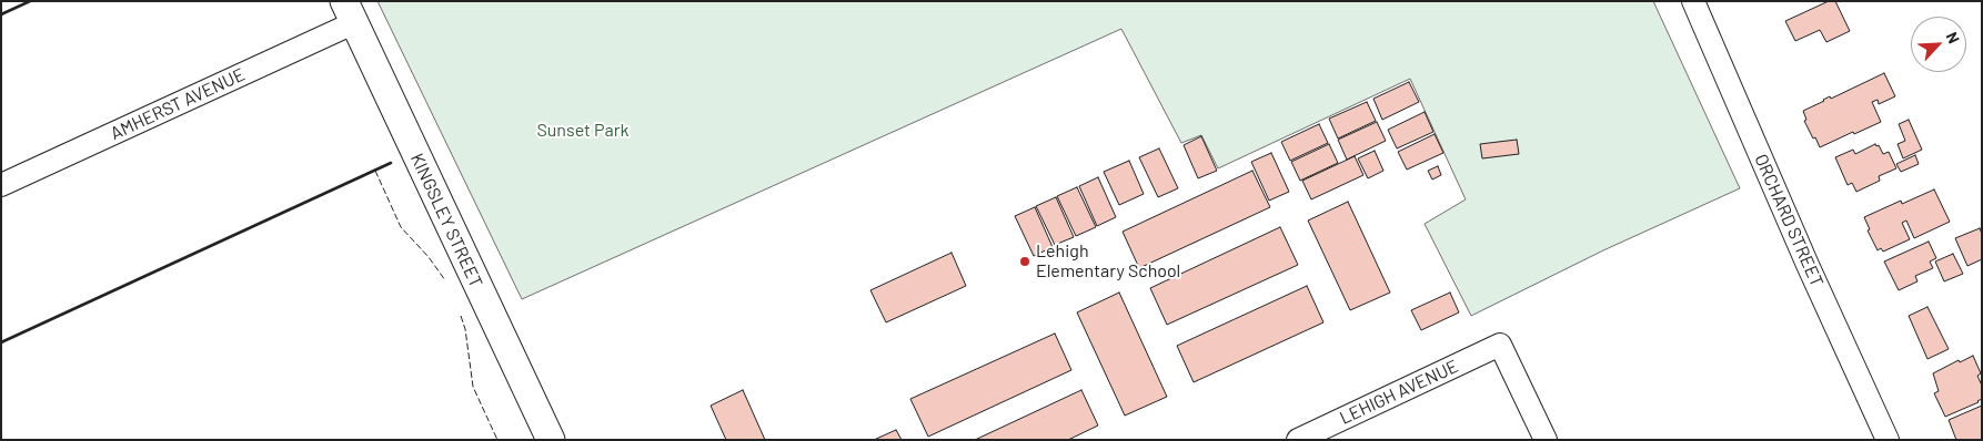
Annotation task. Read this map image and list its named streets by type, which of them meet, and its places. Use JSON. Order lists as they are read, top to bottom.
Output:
{
  "streets": {
    "main road": ["KINGSLEY STREET"],
    "street": ["AMHERST AVENUE", "ORCHARD STREET", "LEHIGH AVENUE"]
  },
  "crossings": [
    ["AMHERST AVENUE", "KINGSLEY STREET"]
  ],
  "parks": ["Sunset Park"],
  "places": ["Lehigh Elementary School"],
  "north": "top right"
}
